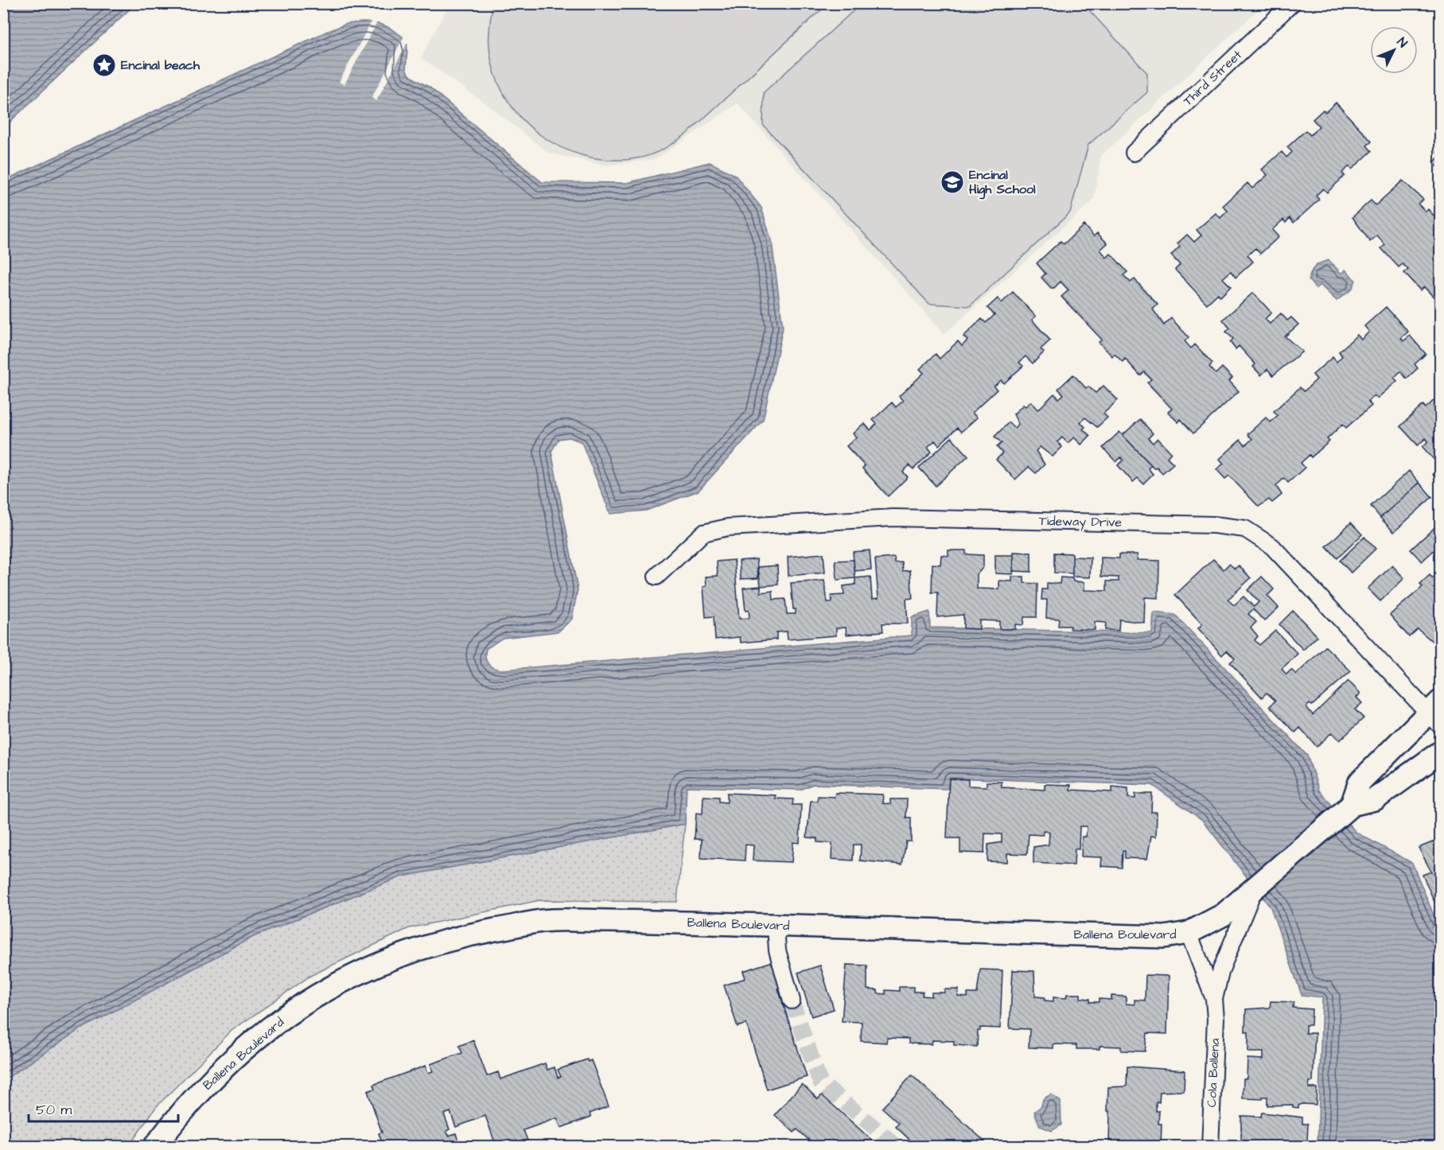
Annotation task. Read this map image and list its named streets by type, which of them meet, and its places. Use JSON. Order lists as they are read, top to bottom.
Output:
{
  "streets": {
    "street": [
      "Third Street",
      "Tideway Drive",
      "Ballena Boulevard",
      "Cola Ballena"
    ]
  },
  "crossings": [
    ["Ballena Boulevard", "Cola Ballena"]
  ],
  "places": {
    "place": ["Encinal beach"],
    "school or university": ["Encinal High School"]
  },
  "scale_bar": "50 m",
  "north": "top right"
}
